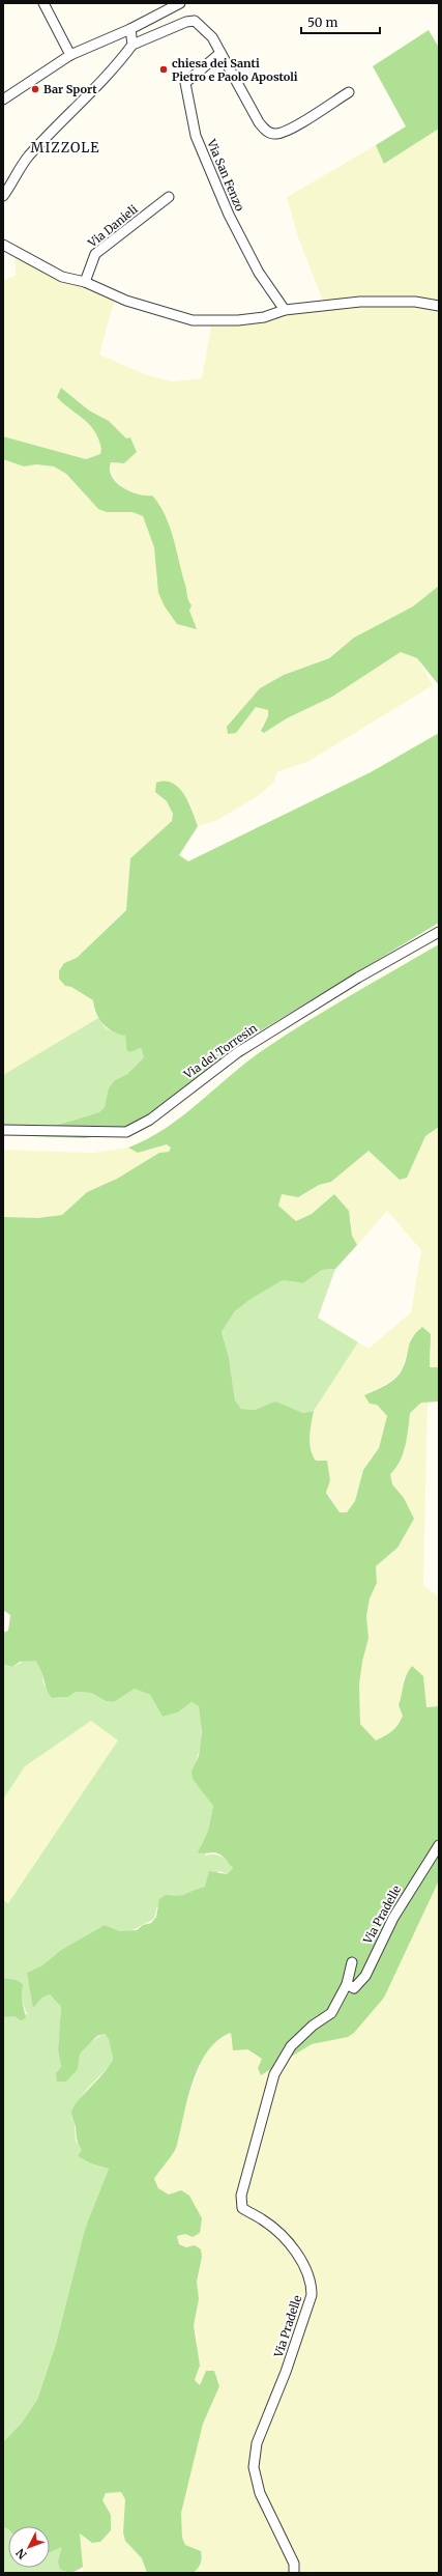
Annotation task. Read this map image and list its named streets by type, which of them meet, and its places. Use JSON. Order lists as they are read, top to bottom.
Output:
{
  "streets": {
    "street": [
      "Via San Fenzo",
      "Via Danieli",
      "Via del Torresin",
      "Via Pradelle"
    ]
  },
  "districts": ["MIZZOLE"],
  "places": ["chiesa dei Santi Pietro e Paolo Apostoli", "Bar Sport"],
  "scale_bar": "50 m",
  "north": "bottom left"
}
